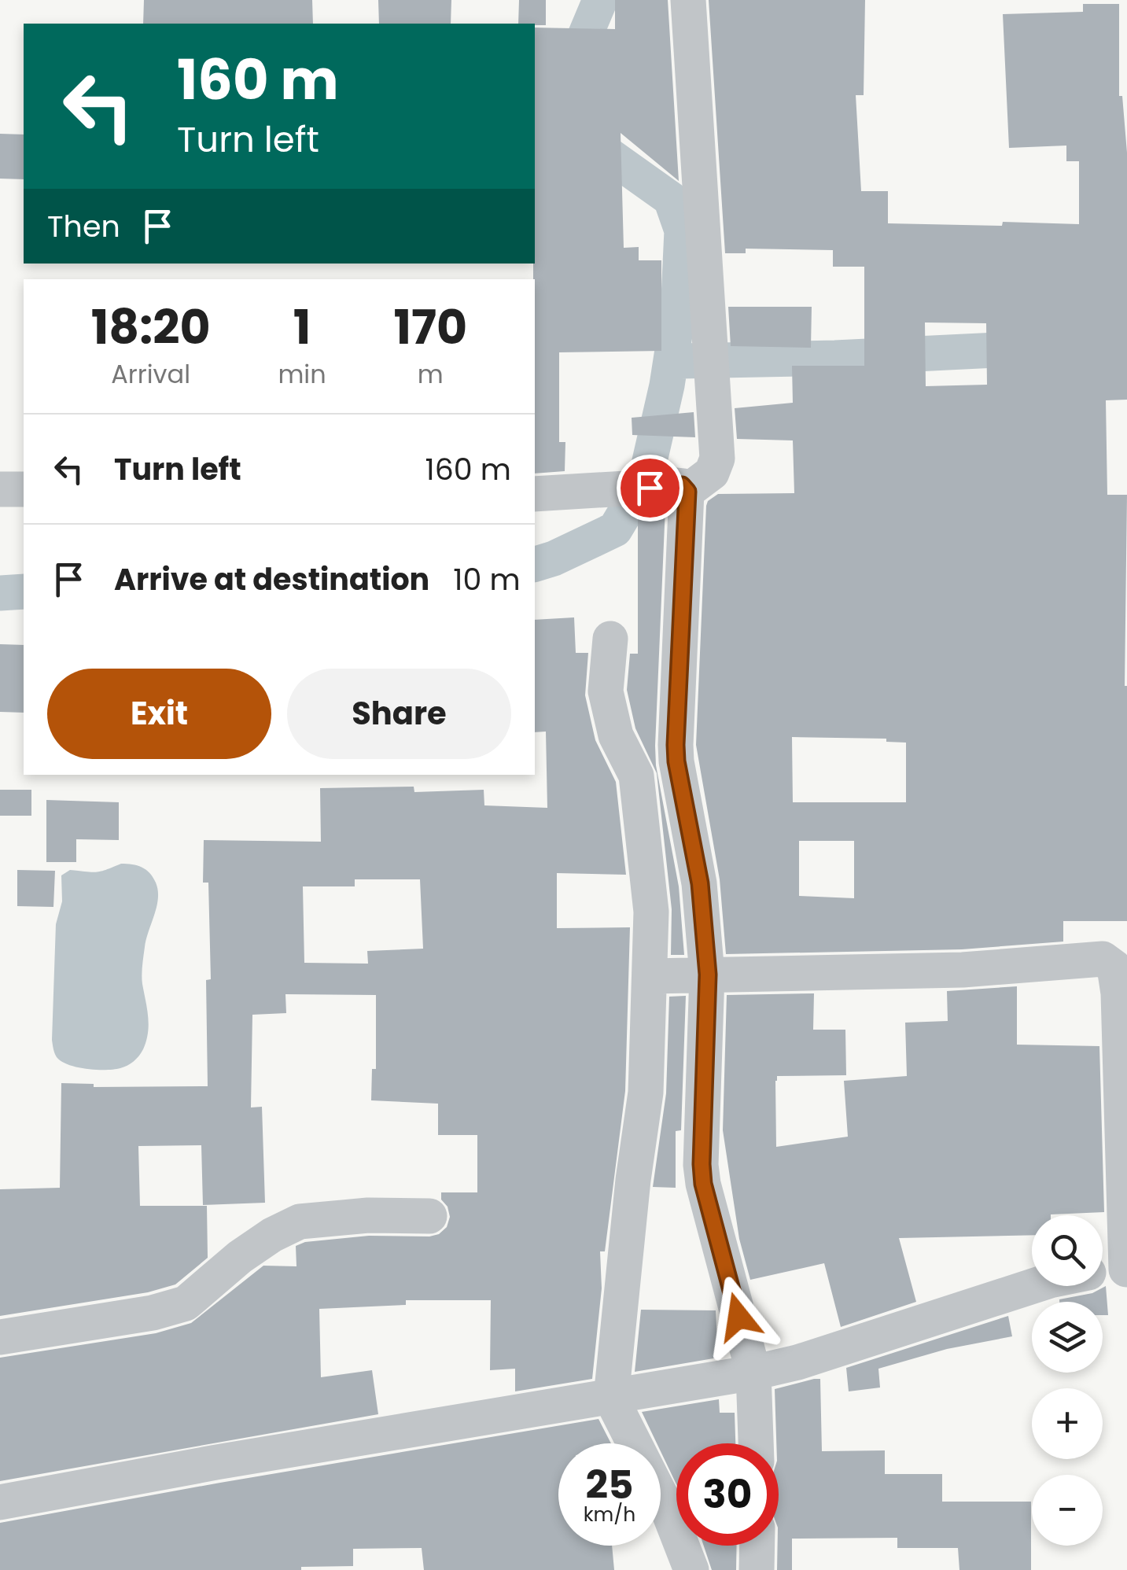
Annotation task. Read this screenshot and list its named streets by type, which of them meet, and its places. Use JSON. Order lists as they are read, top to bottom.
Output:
{
  "page": {
    "turn": ["160 m", "Turn left"],
    "then": "Then",
    "eta": [
      "18:20",
      "Arrival",
      "1",
      "min",
      "170",
      "m"
    ],
    "list": [
      {
        "name": "Turn left",
        "value": "160 m"
      },
      {
        "name": "Arrive at destination",
        "value": "10 m"
      }
    ],
    "buttons": ["Exit", "Share"],
    "map_buttons": ["+", "−"],
    "speed": "25 km/h",
    "limit": "30"
  }
}
